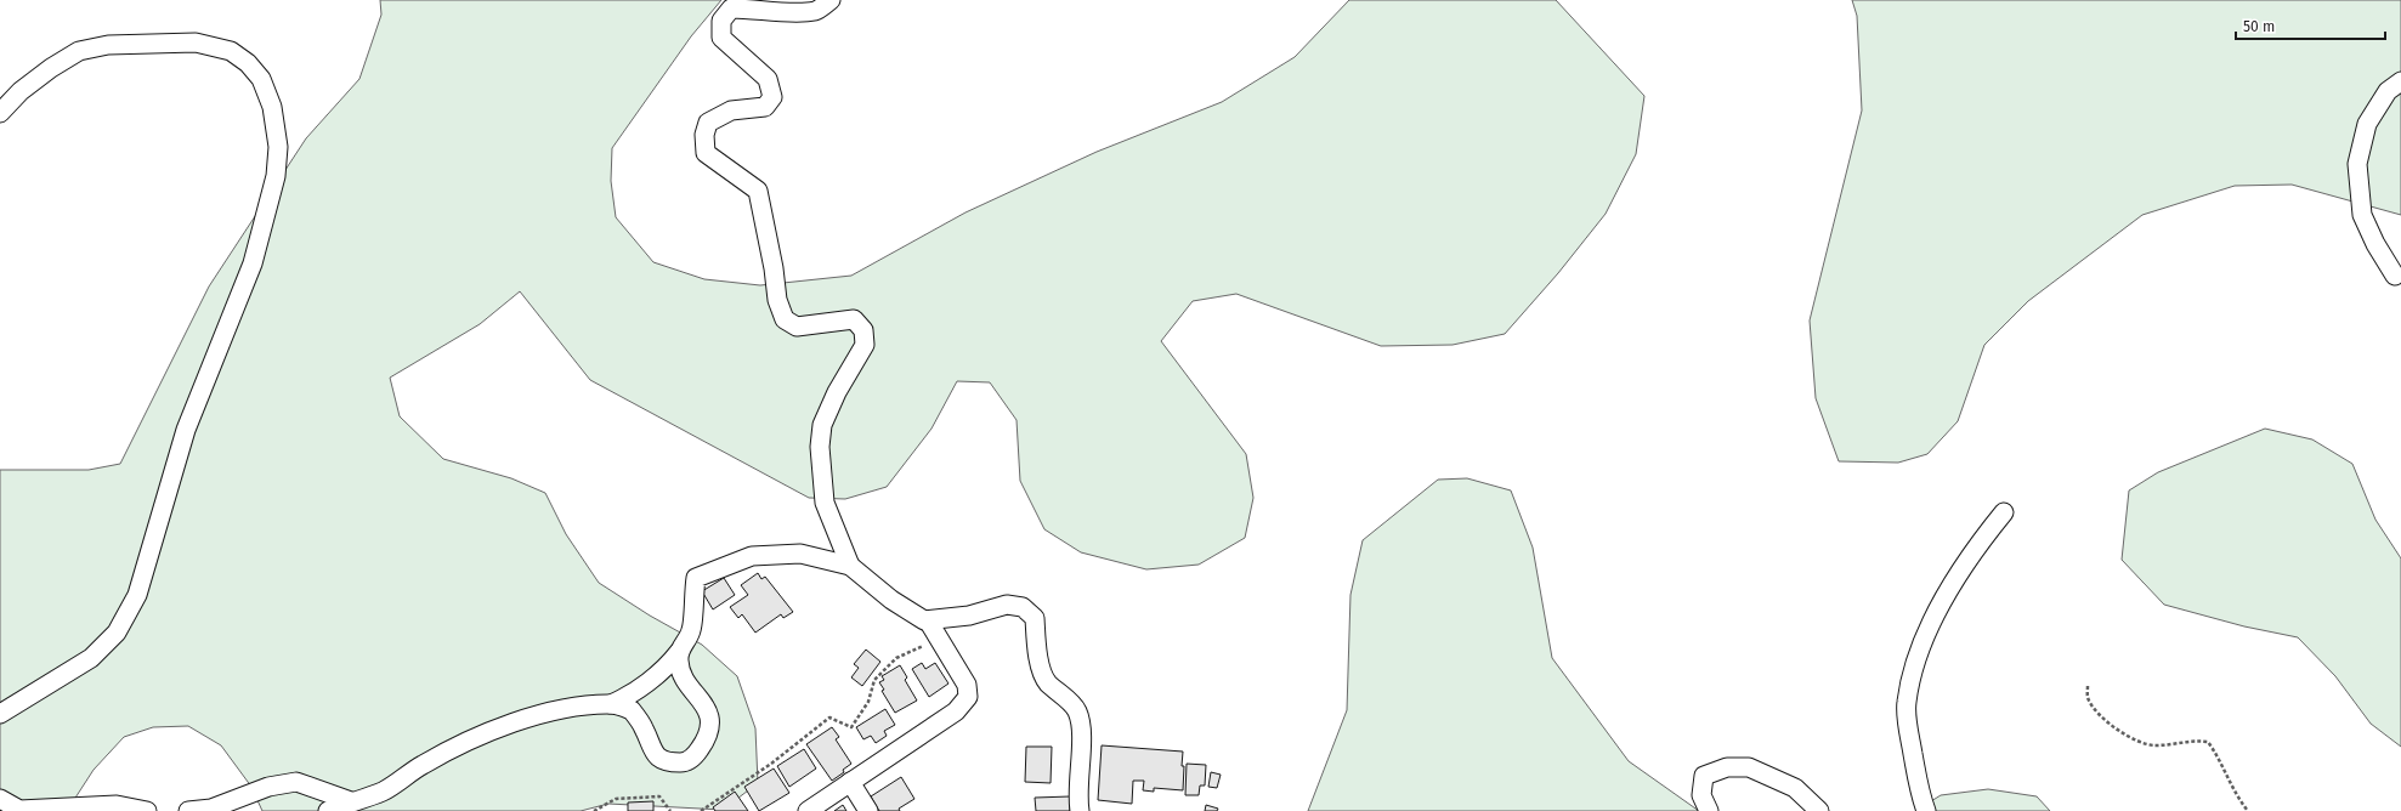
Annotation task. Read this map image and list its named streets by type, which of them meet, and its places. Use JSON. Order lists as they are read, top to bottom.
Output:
{
  "scale_bar": "50 m"
}
